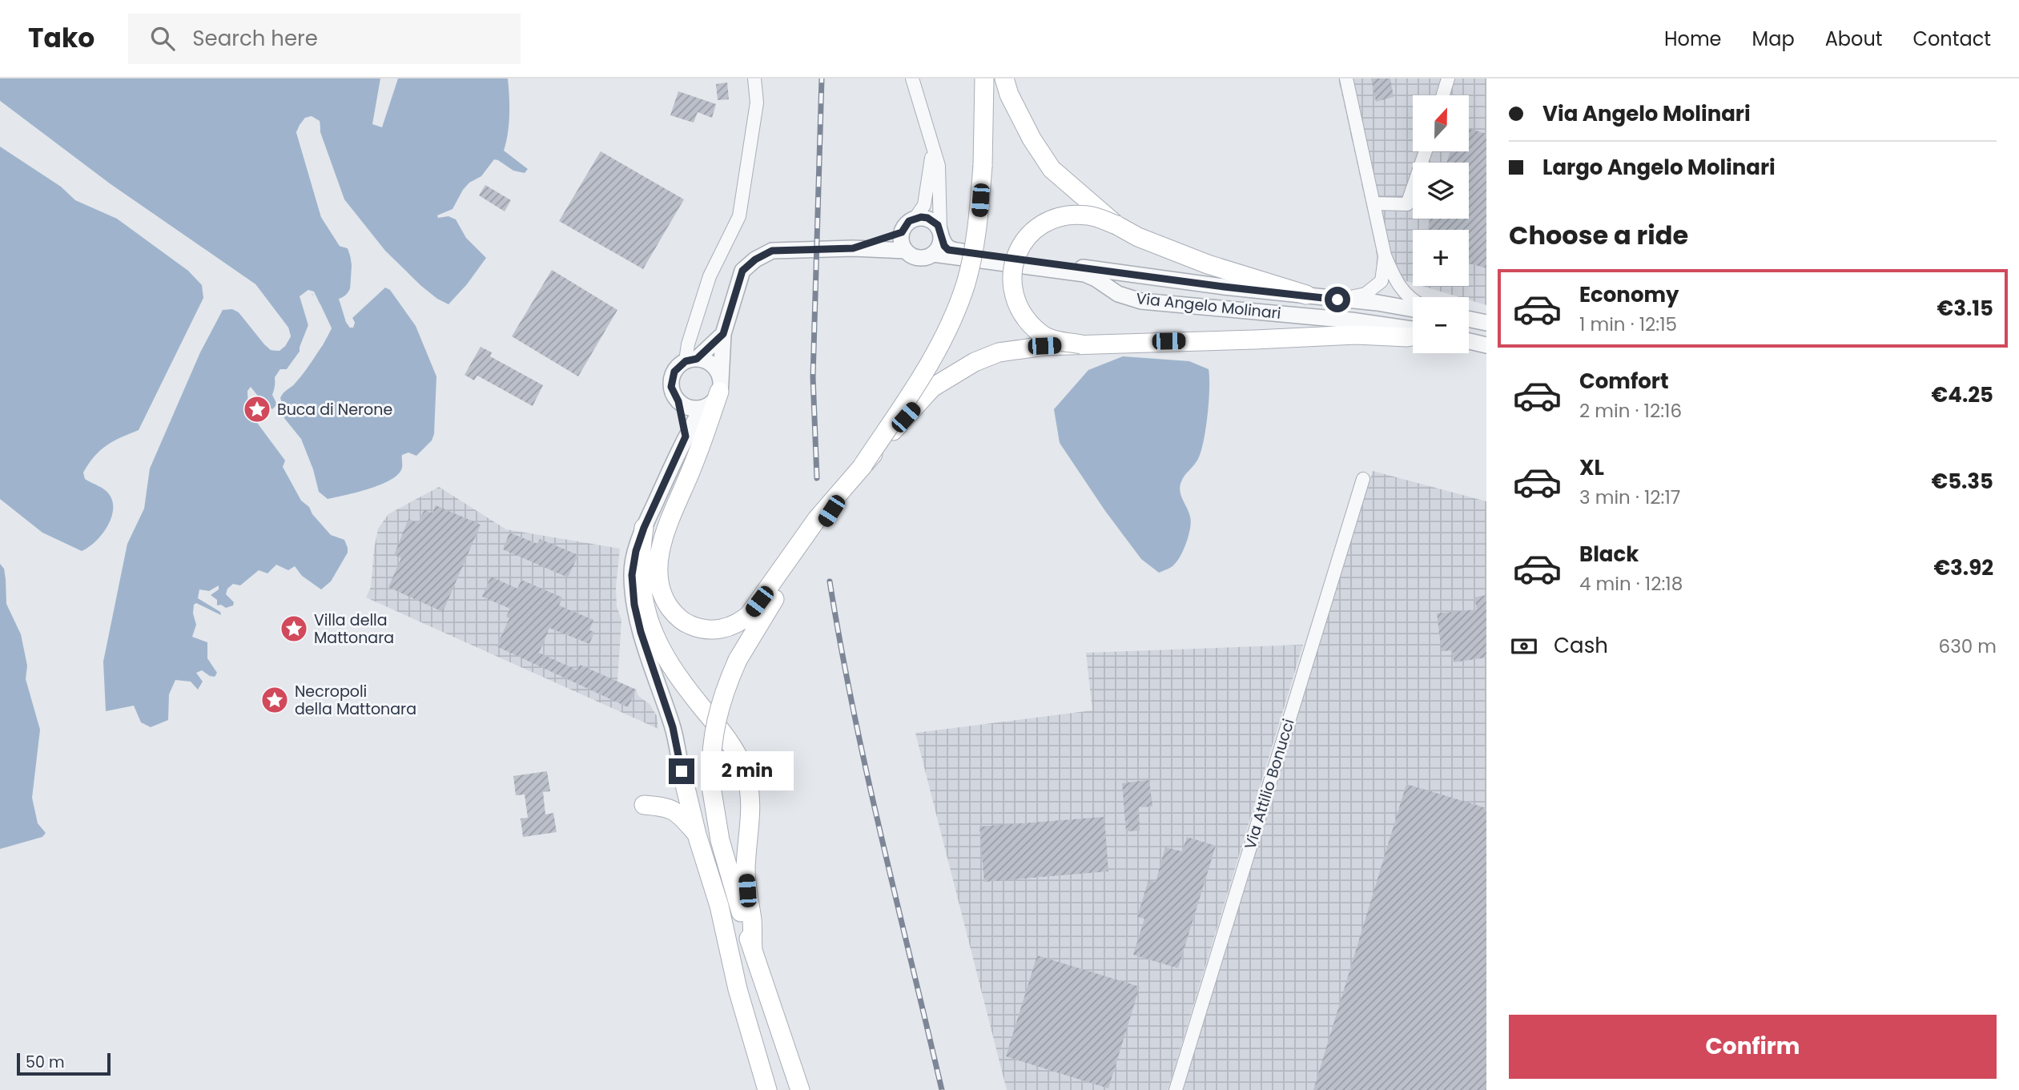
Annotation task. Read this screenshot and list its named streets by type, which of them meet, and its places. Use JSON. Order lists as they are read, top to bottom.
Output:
{
  "streets": {
    "street": ["Via Angelo Molinari", "Via Attilio Bonucci"]
  },
  "places": {
    "place": ["Buca di Nerone", "Villa della Mattonara", "Necropoli della Mattonara"]
  },
  "scale_bar": "50 m",
  "north": "top",
  "page": {
    "header": "Tako",
    "search": "Search here",
    "nav": [
      "Home",
      "Map",
      "About",
      "Contact"
    ],
    "banner": ["Via Angelo Molinari", "Largo Angelo Molinari"],
    "map_buttons": ["+", "−"],
    "heading": "Choose a ride",
    "list": [
      {
        "name": "Economy",
        "note": "1 min · 12:15",
        "value": "€3.15"
      },
      {
        "name": "Comfort",
        "note": "2 min · 12:16",
        "value": "€4.25"
      },
      {
        "name": "XL",
        "note": "3 min · 12:17",
        "value": "€5.35"
      },
      {
        "name": "Black",
        "note": "4 min · 12:18",
        "value": "€3.92"
      }
    ],
    "pay": ["Cash", "630 m"],
    "bubble": "2 min",
    "buttons": "Confirm",
    "scale": "50 m"
  }
}
